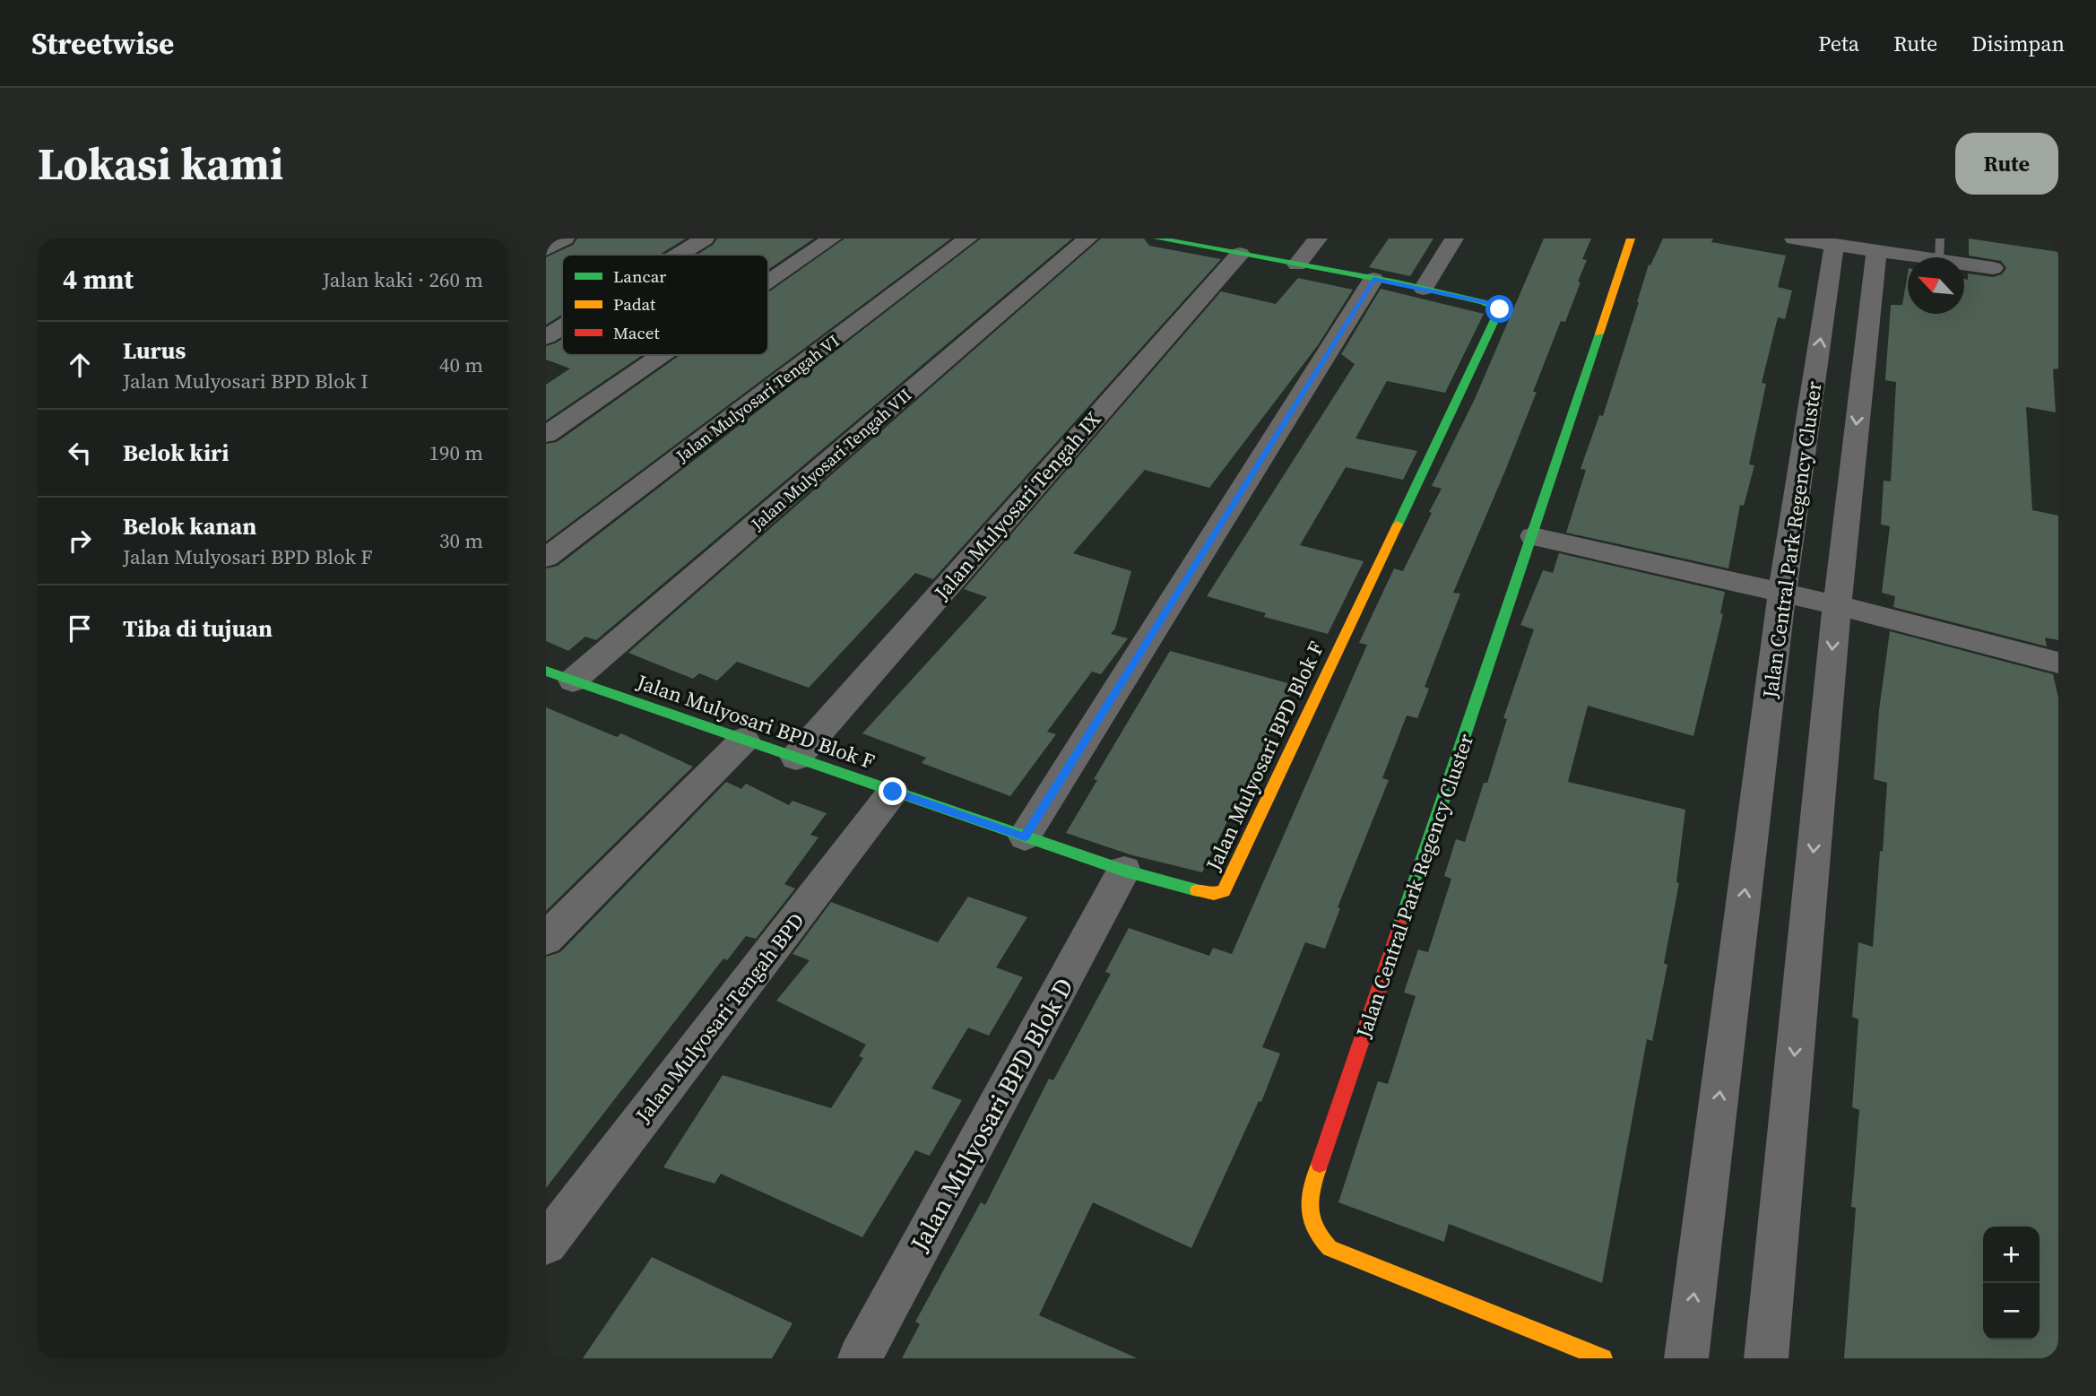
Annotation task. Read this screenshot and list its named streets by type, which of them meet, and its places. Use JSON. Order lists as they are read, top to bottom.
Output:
{
  "streets": {
    "street": [
      "Jalan Mulyosari Tengah VI",
      "Jalan Mulyosari Tengah VII",
      "Jalan Mulyosari Tengah IX",
      "Jalan Central Park Regency Cluster",
      "Jalan Mulyosari BPD Blok F",
      "Jalan Mulyosari Tengah BPD",
      "Jalan Mulyosari BPD Blok D"
    ]
  },
  "crossings": [
    ["Jalan Mulyosari Tengah VII", "Jalan Mulyosari BPD Blok F"],
    ["Jalan Mulyosari Tengah IX", "Jalan Mulyosari BPD Blok F"],
    ["Jalan Mulyosari BPD Blok F", "Jalan Mulyosari Tengah BPD"],
    ["Jalan Mulyosari BPD Blok F", "Jalan Mulyosari BPD Blok D"]
  ],
  "legend": ["Lancar", "Padat", "Macet"],
  "north": "top left",
  "page": {
    "header": "Streetwise",
    "nav": ["Peta", "Rute", "Disimpan"],
    "buttons": "Rute",
    "title": "Lokasi kami",
    "heading": ["4 mnt", "Jalan kaki · 260 m"],
    "list": [
      ["Lurus", "Jalan Mulyosari BPD Blok I", "40 m"],
      ["Belok kiri", "190 m"],
      ["Belok kanan", "Jalan Mulyosari BPD Blok F", "30 m"],
      "Tiba di tujuan"
    ],
    "map_buttons": ["+", "−"]
  }
}
